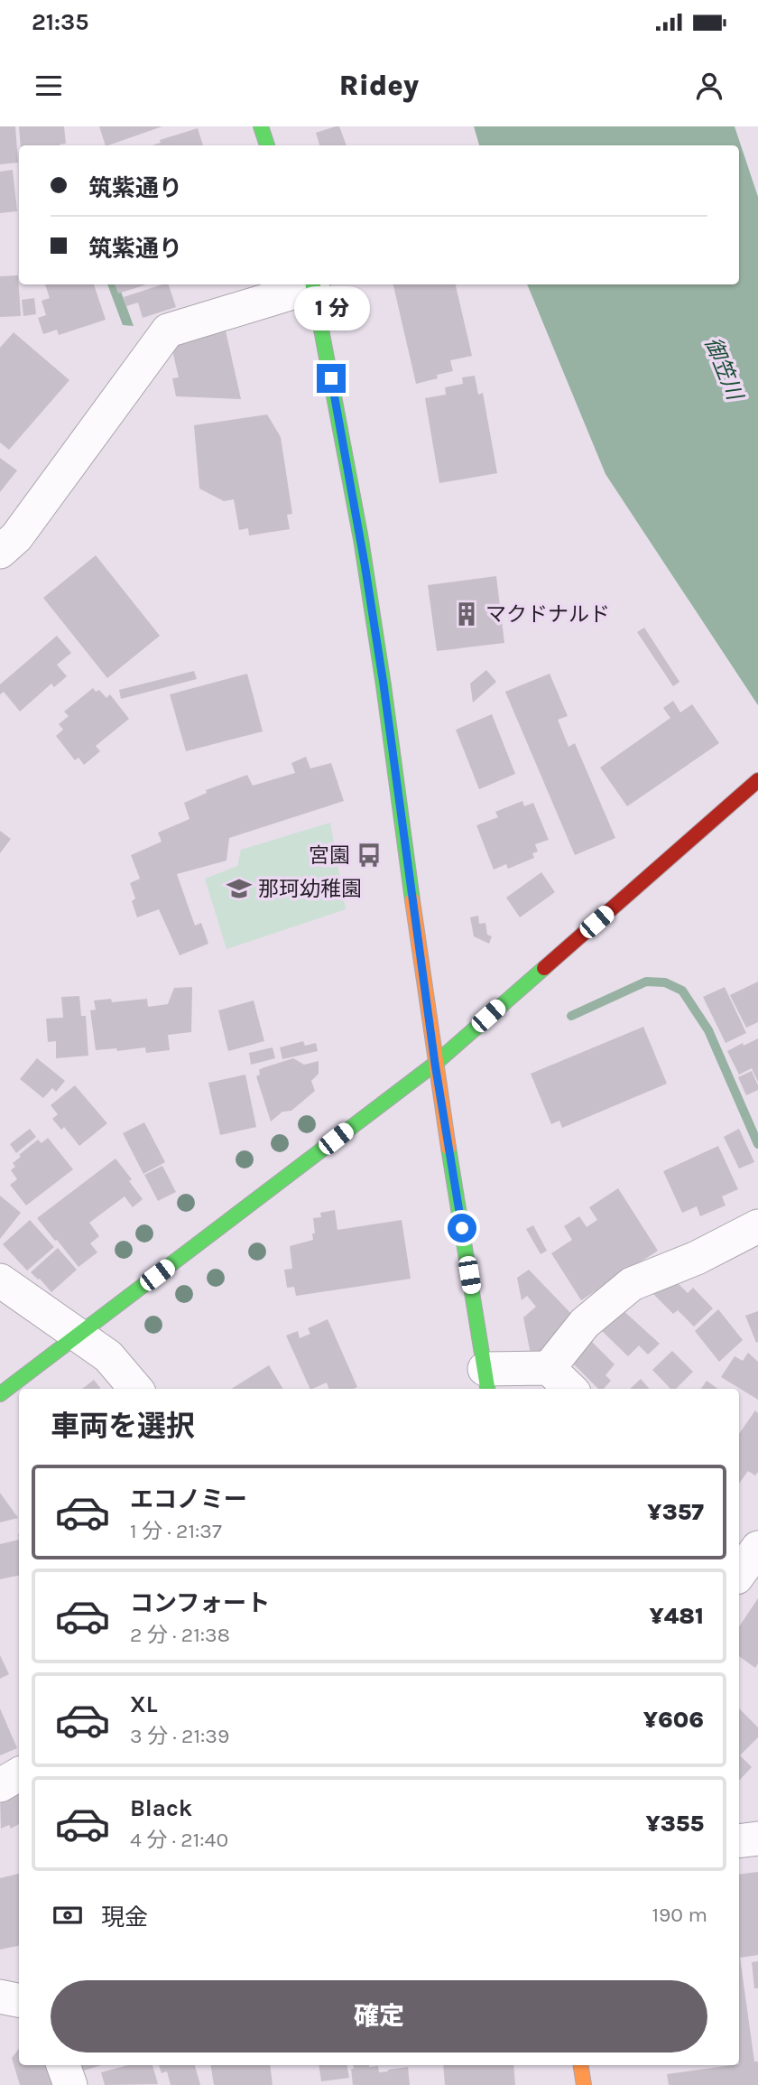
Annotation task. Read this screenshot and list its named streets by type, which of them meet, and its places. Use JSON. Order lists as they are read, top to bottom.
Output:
{
  "water": ["御笠川"],
  "places": {
    "building": ["マクドナルド"],
    "bus stop": ["宮園"],
    "school or university": ["那珂幼稚園"]
  },
  "page": {
    "status": "21:35",
    "header": "Ridey",
    "banner": ["筑紫通り", "筑紫通り"],
    "bubble": "1 分",
    "heading": "車両を選択",
    "list": [
      {
        "name": "エコノミー",
        "note": "1 分 · 21:37",
        "value": "¥357"
      },
      {
        "name": "コンフォート",
        "note": "2 分 · 21:38",
        "value": "¥481"
      },
      {
        "name": "XL",
        "note": "3 分 · 21:39",
        "value": "¥606"
      },
      {
        "name": "Black",
        "note": "4 分 · 21:40",
        "value": "¥355"
      }
    ],
    "pay": ["現金", "190 m"],
    "buttons": "確定"
  }
}
